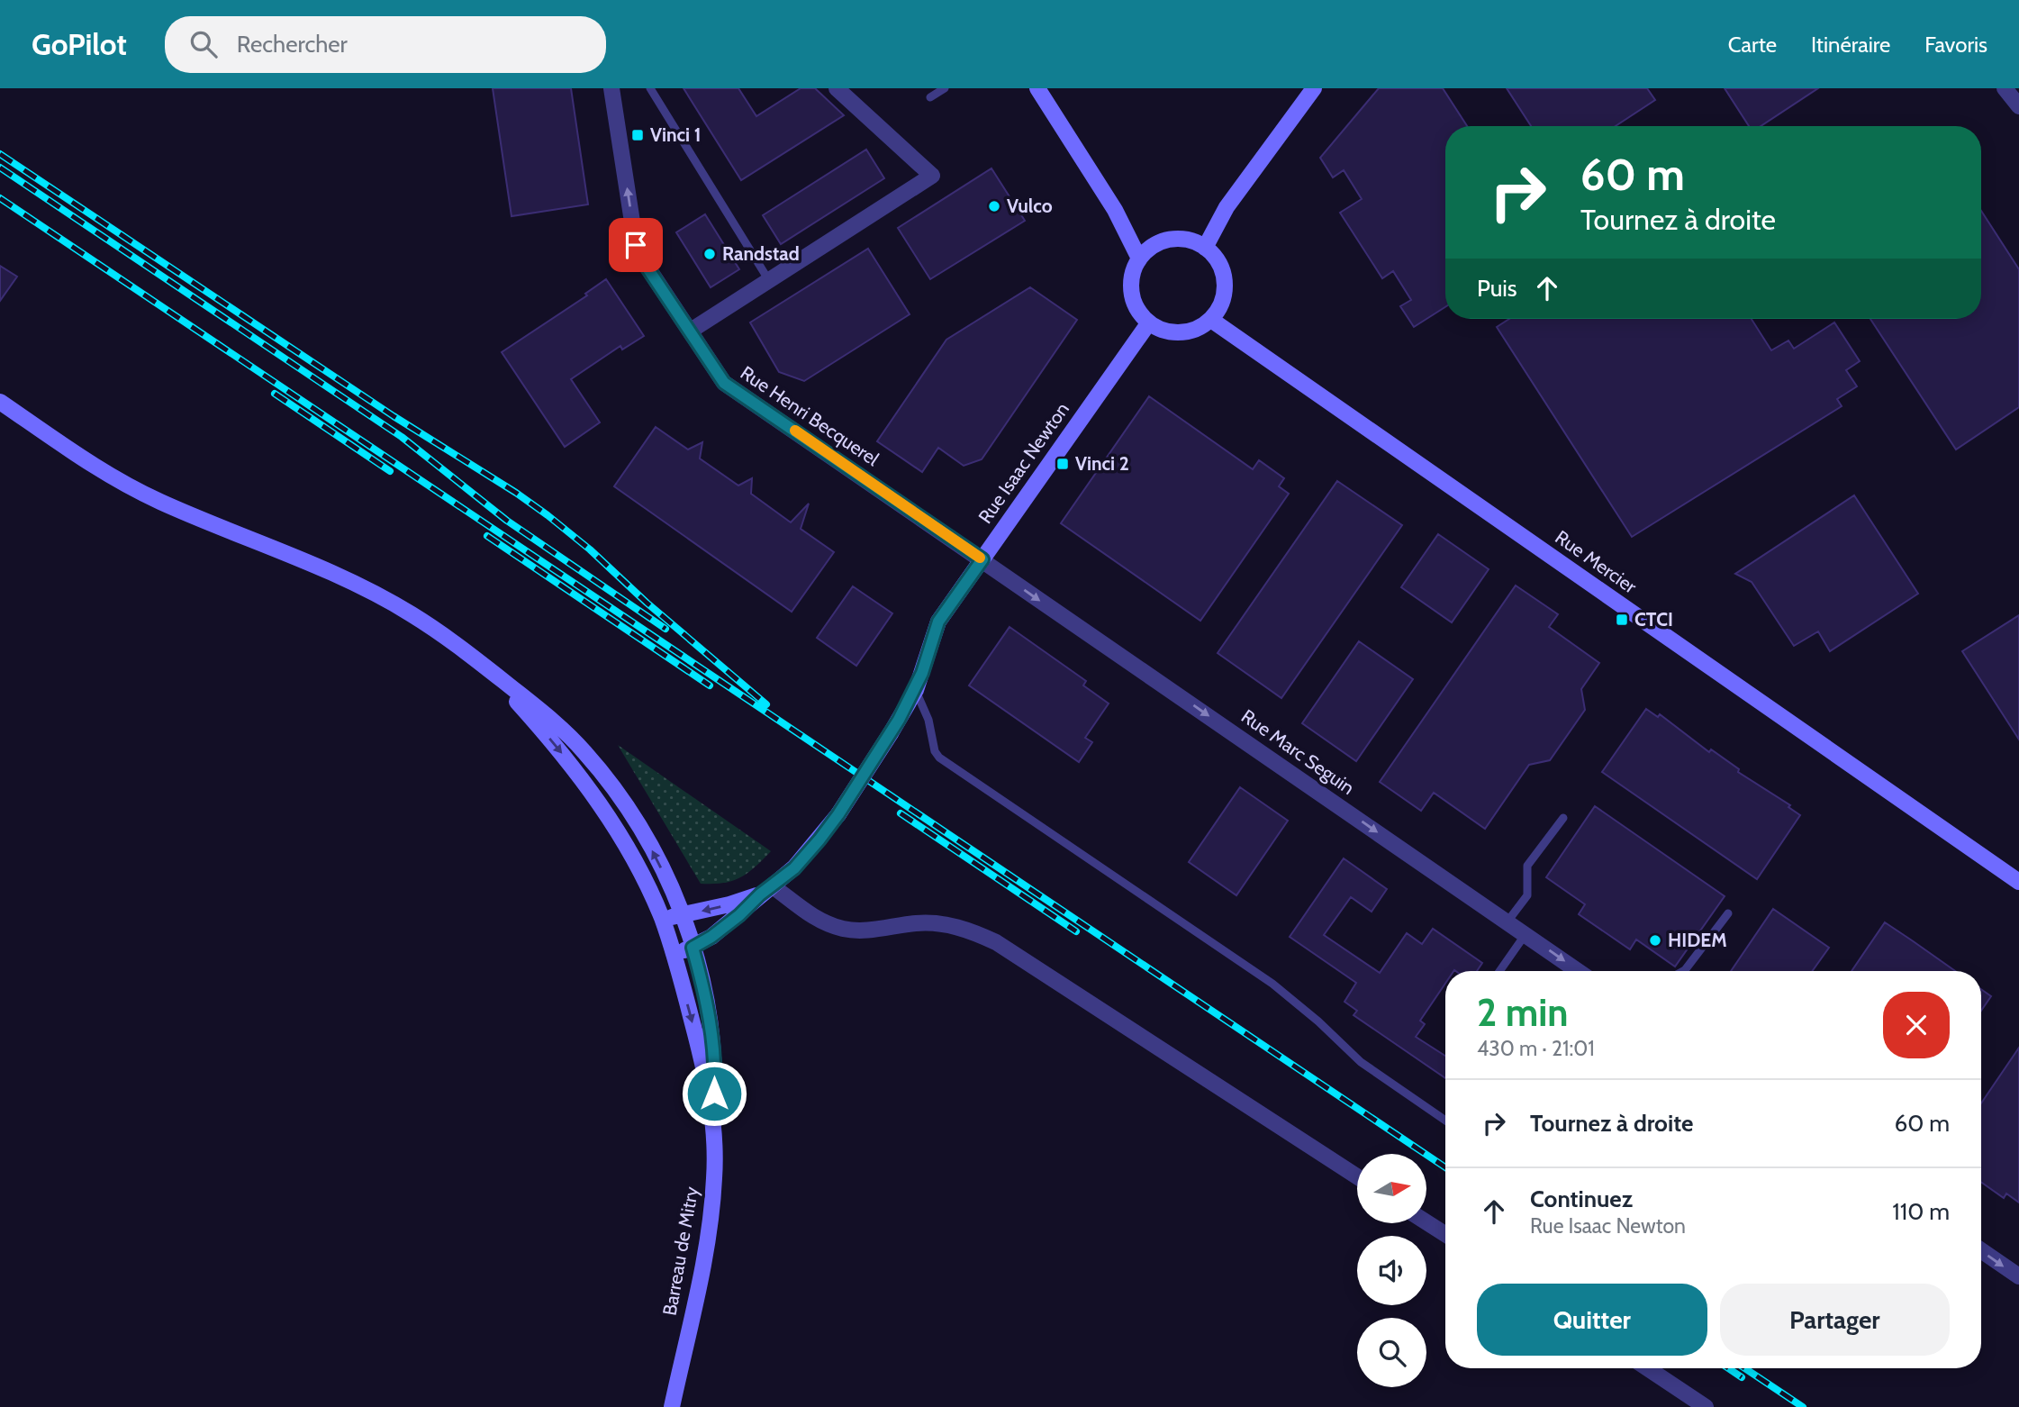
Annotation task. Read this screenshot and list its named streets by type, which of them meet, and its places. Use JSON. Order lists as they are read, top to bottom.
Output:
{
  "streets": {
    "street": [
      "Rue Henri Becquerel",
      "Rue Isaac Newton",
      "Rue Mercier",
      "Rue Marc Seguin",
      "Barreau de Mitry"
    ]
  },
  "crossings": [
    ["Rue Henri Becquerel", "Rue Isaac Newton"],
    ["Rue Henri Becquerel", "Rue Marc Seguin"],
    ["Rue Isaac Newton", "Rue Mercier"],
    ["Rue Isaac Newton", "Rue Marc Seguin"],
    ["Rue Isaac Newton", "Barreau de Mitry"]
  ],
  "one_way": ["Rue Henri Becquerel", "Rue Marc Seguin"],
  "places": {
    "transit": ["Vinci 1", "Vinci 2", "CTCI"],
    "other": ["Vulco", "Randstad", "HIDEM"]
  },
  "north": "right",
  "page": {
    "header": "GoPilot",
    "search": "Rechercher",
    "nav": ["Carte", "Itinéraire", "Favoris"],
    "turn": ["60 m", "Tournez à droite"],
    "then": "Puis",
    "heading": ["2 min", "430 m · 21:01"],
    "list": [
      {
        "name": "Tournez à droite",
        "value": "60 m"
      },
      {
        "name": "Continuez",
        "note": "Rue Isaac Newton",
        "value": "110 m"
      }
    ],
    "buttons": ["Quitter", "Partager"]
  }
}
